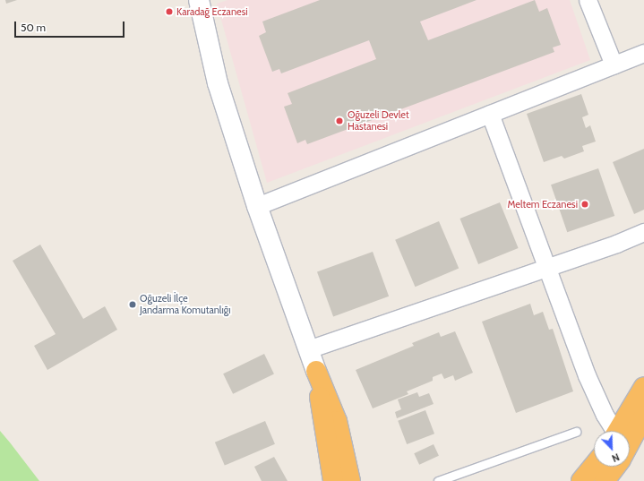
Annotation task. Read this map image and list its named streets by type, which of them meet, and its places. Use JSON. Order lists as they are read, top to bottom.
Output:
{
  "places": [
    "Karadağ Eczanesi",
    "Oğuzeli Devlet Hastanesi",
    "Meltem Eczanesi",
    "Oğuzeli İlçe Jandarma Komutanlığı"
  ],
  "scale_bar": "50 m",
  "north": "bottom right"
}
